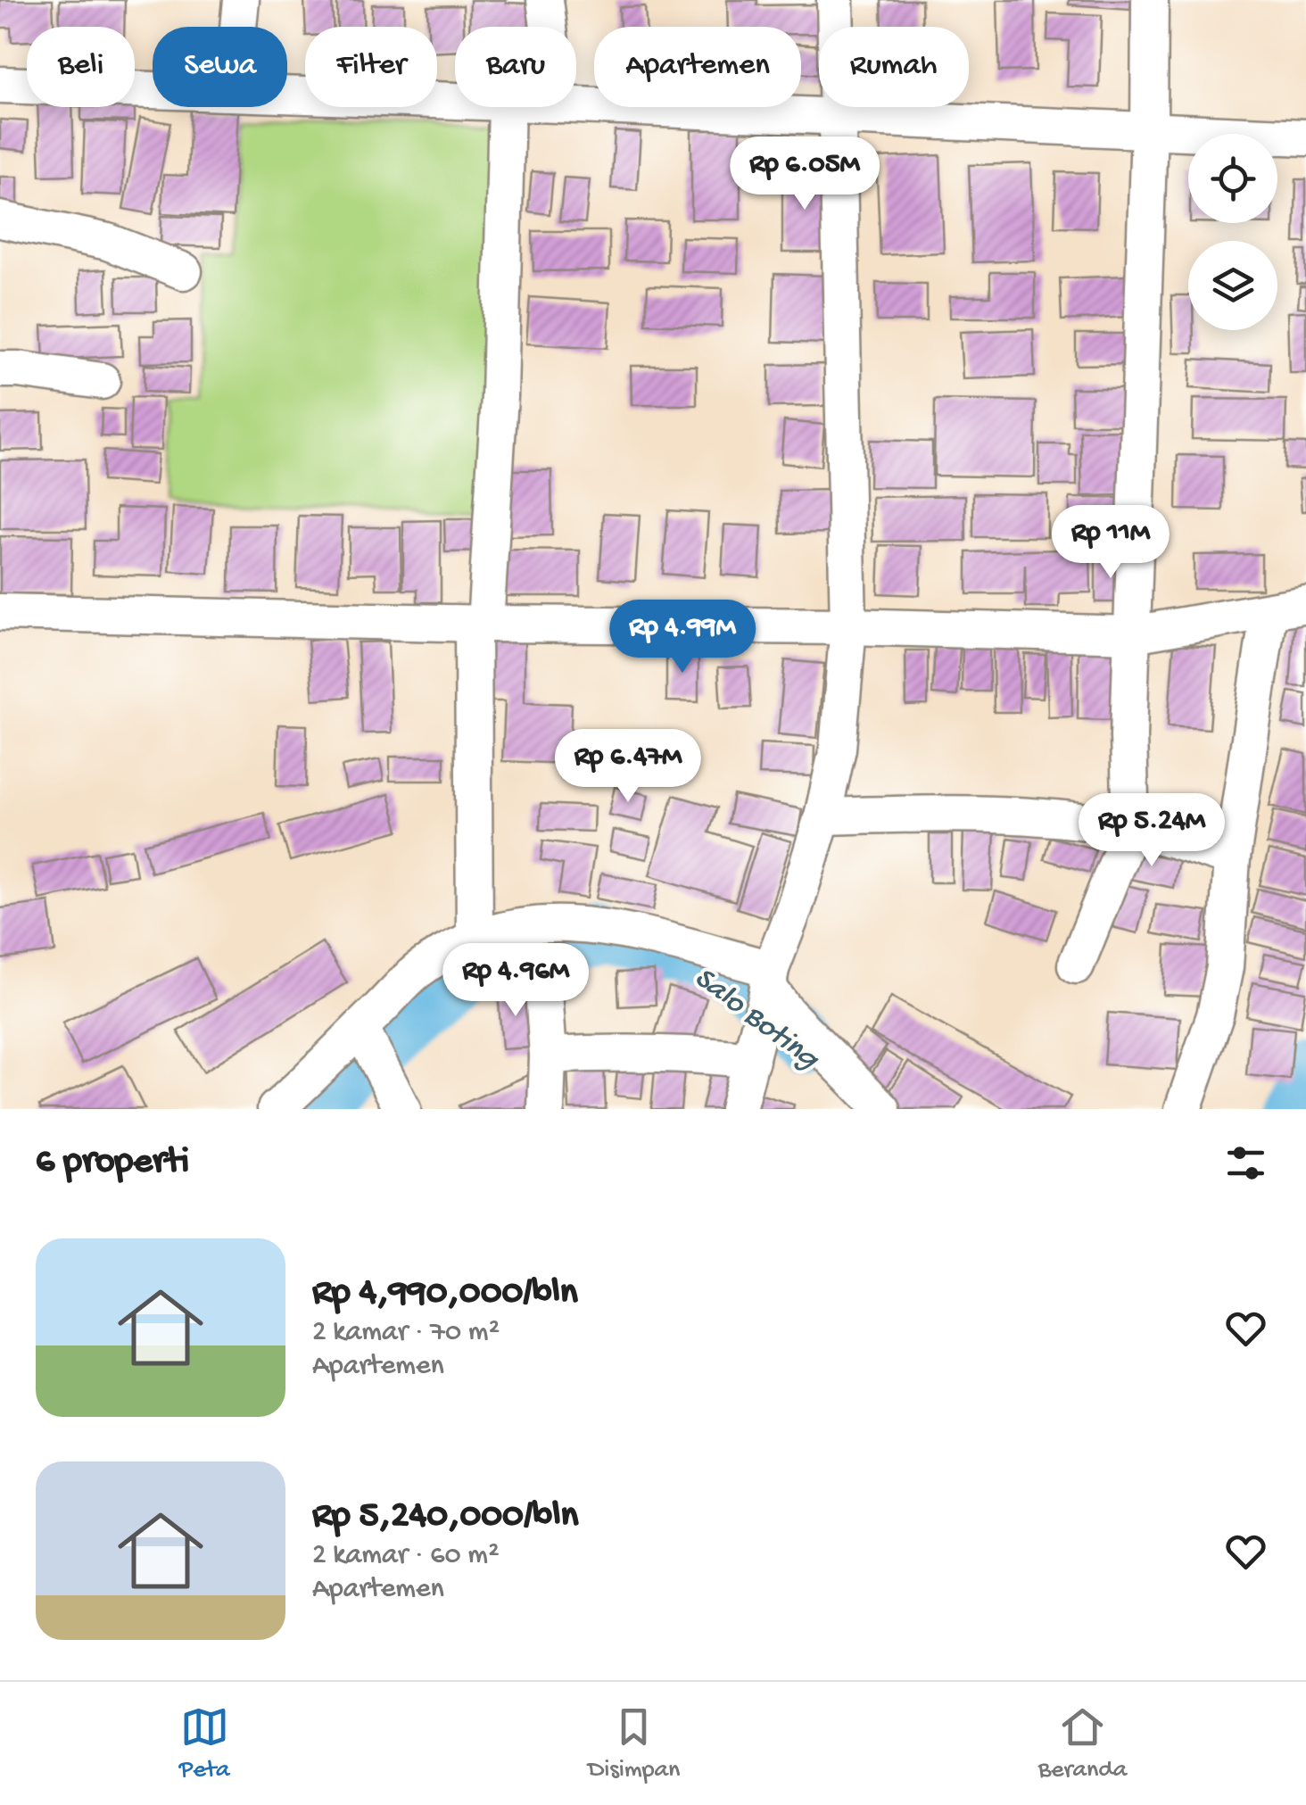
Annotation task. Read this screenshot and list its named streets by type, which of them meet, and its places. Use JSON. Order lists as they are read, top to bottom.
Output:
{
  "water": ["Salo Boting"],
  "page": {
    "chip": [
      "Beli",
      "Sewa",
      "Filter",
      "Baru",
      "Apartemen",
      "Rumah"
    ],
    "price": [
      "Rp 6.05M",
      "Rp 11M",
      "Rp 4.99M",
      "Rp 6.47M",
      "Rp 5.24M",
      "Rp 4.96M"
    ],
    "heading": "6 properti",
    "list": [
      {
        "name": "Rp 4,990,000/bln",
        "note": "2 kamar · 70 m² · Apartemen"
      },
      {
        "name": "Rp 5,240,000/bln",
        "note": "2 kamar · 60 m² · Apartemen"
      }
    ],
    "tabs": ["Peta", "Disimpan", "Beranda"]
  }
}
